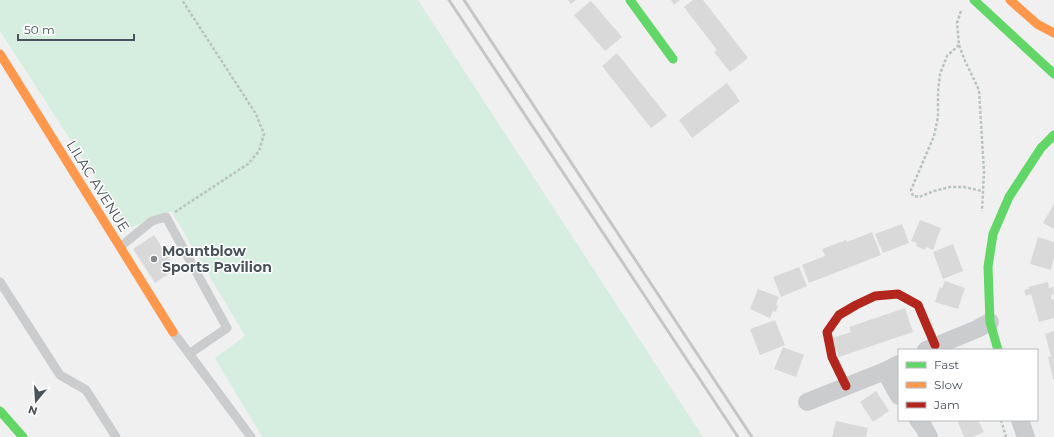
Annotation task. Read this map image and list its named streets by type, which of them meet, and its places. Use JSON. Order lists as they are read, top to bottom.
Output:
{
  "streets": {
    "street": ["LILAC AVENUE"]
  },
  "places": ["Mountblow Sports Pavilion"],
  "legend": ["Fast", "Slow", "Jam"],
  "scale_bar": "50 m",
  "north": "bottom"
}
